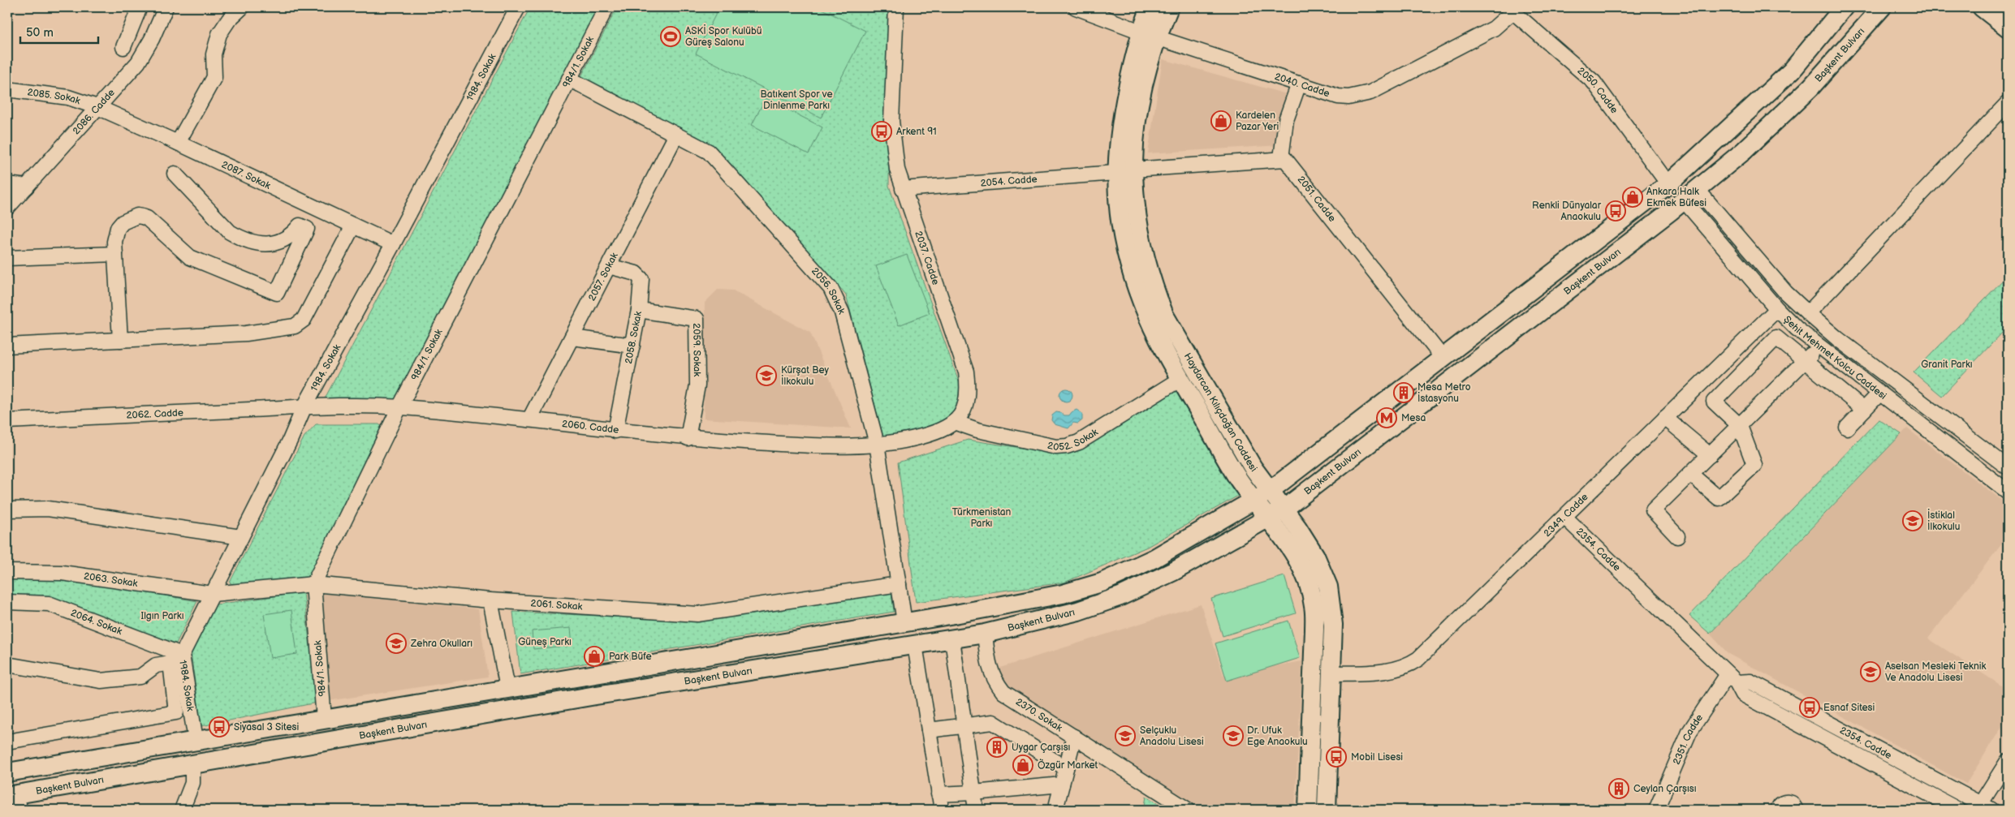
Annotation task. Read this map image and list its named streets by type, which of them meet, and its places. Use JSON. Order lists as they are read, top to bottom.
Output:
{
  "streets": {
    "main road": ["Başkent Bulvarı", "Haydarcan Kılıçdoğan Caddesi"],
    "street": [
      "984/1. Sokak",
      "1984. Sokak",
      "2040. Cadde",
      "2050. Cadde",
      "2085. Sokak",
      "2086. Cadde",
      "2087. Sokak",
      "2054. Cadde",
      "2051. Cadde",
      "2037. Cadde",
      "2057. Sokak",
      "2056. Sokak",
      "2058. Sokak",
      "2059. Sokak",
      "Şehit Mehmet Kolcu Caddesi",
      "2062. Cadde",
      "2060. Cadde",
      "2052. Sokak",
      "2349. Cadde",
      "2354. Cadde",
      "2063. Sokak",
      "2061. Sokak",
      "2064. Sokak",
      "2370. Sokak",
      "2351. Cadde"
    ]
  },
  "crossings": [
    ["Başkent Bulvarı", "984/1. Sokak"],
    ["Başkent Bulvarı", "1984. Sokak"],
    ["Başkent Bulvarı", "2050. Cadde"],
    ["Başkent Bulvarı", "2051. Cadde"],
    ["Başkent Bulvarı", "2056. Sokak"],
    ["Başkent Bulvarı", "Şehit Mehmet Kolcu Caddesi"],
    ["Başkent Bulvarı", "Haydarcan Kılıçdoğan Caddesi"],
    ["Başkent Bulvarı", "2370. Sokak"],
    ["984/1. Sokak", "2056. Sokak"],
    ["984/1. Sokak", "2060. Cadde"],
    ["984/1. Sokak", "2061. Sokak"],
    ["1984. Sokak", "2087. Sokak"],
    ["1984. Sokak", "2062. Cadde"],
    ["1984. Sokak", "2060. Cadde"],
    ["1984. Sokak", "2063. Sokak"],
    ["1984. Sokak", "2061. Sokak"],
    ["1984. Sokak", "2064. Sokak"],
    ["2040. Cadde", "2050. Cadde"],
    ["2040. Cadde", "Haydarcan Kılıçdoğan Caddesi"],
    ["2085. Sokak", "2086. Cadde"],
    ["2085. Sokak", "2087. Sokak"],
    ["2086. Cadde", "2087. Sokak"],
    ["2054. Cadde", "2037. Cadde"],
    ["2054. Cadde", "Haydarcan Kılıçdoğan Caddesi"],
    ["2037. Cadde", "2056. Sokak"],
    ["2037. Cadde", "2060. Cadde"],
    ["2037. Cadde", "2052. Sokak"],
    ["2057. Sokak", "2056. Sokak"],
    ["2057. Sokak", "2058. Sokak"],
    ["2057. Sokak", "2060. Cadde"],
    ["2056. Sokak", "2060. Cadde"],
    ["2056. Sokak", "2061. Sokak"],
    ["2058. Sokak", "2059. Sokak"],
    ["2058. Sokak", "2060. Cadde"],
    ["2059. Sokak", "2060. Cadde"],
    ["Şehit Mehmet Kolcu Caddesi", "2349. Cadde"],
    ["Haydarcan Kılıçdoğan Caddesi", "2052. Sokak"],
    ["Haydarcan Kılıçdoğan Caddesi", "2349. Cadde"],
    ["2062. Cadde", "2060. Cadde"],
    ["2349. Cadde", "2354. Cadde"],
    ["2354. Cadde", "2351. Cadde"],
    ["2063. Sokak", "2061. Sokak"]
  ],
  "parks": [
    "Batıkent Spor ve Dinlenme Parkı",
    "Granit Parkı",
    "Türkmenistan Parkı",
    "Ilgın Parkı",
    "Güneş Parkı"
  ],
  "places": {
    "sports": ["ASKİ Spor Kulübü Güreş Salonu"],
    "shop": [
      "Kardelen Pazar Yeri",
      "Ankara Halk Ekmek Büfesi",
      "Park Büfe",
      "Özgür Market"
    ],
    "bus stop": [
      "Arkent 91",
      "Renkli Dünyalar Anaokulu",
      "Esnaf Sitesi",
      "Siyasal 3 Sitesi",
      "Mobil Lisesi"
    ],
    "school or university": [
      "Kürşat Bey İlkokulu",
      "İstiklal İlkokulu",
      "Zehra Okulları",
      "Aselsan Mesleki Teknik Ve Anadolu Lisesi",
      "Selçuklu Anadolu Lisesi",
      "Dr. Ufuk Ege Anaokulu"
    ],
    "building": ["Mesa Metro İstasyonu", "Uygar Çarşısı", "Ceylan Çarşısı"],
    "metro station": ["Mesa"]
  },
  "scale_bar": "50 m"
}
